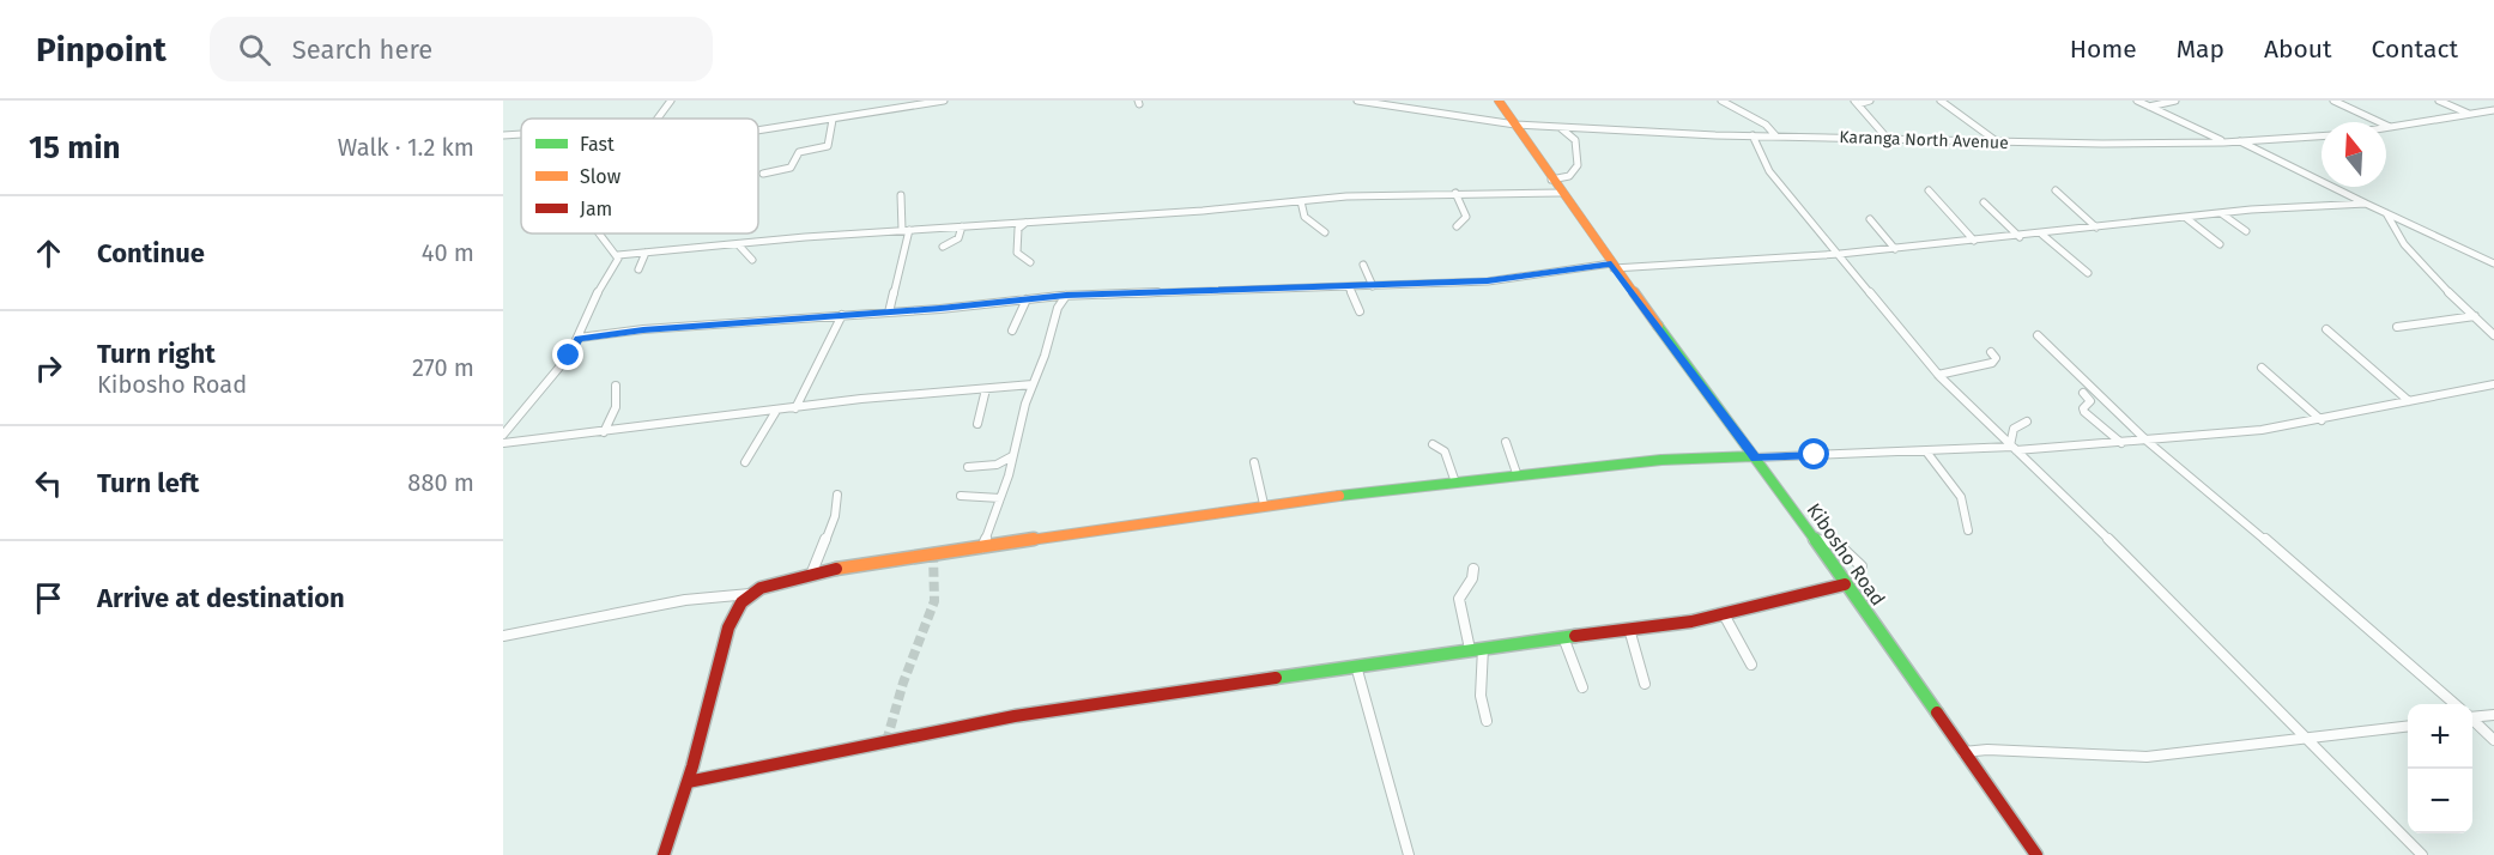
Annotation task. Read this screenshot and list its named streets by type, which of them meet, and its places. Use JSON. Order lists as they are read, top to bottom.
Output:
{
  "streets": {
    "street": ["Karanga North Avenue", "Kibosho Road"]
  },
  "crossings": [
    ["Karanga North Avenue", "Kibosho Road"]
  ],
  "legend": ["Fast", "Slow", "Jam"],
  "north": "top",
  "page": {
    "header": "Pinpoint",
    "search": "Search here",
    "nav": [
      "Home",
      "Map",
      "About",
      "Contact"
    ],
    "heading": ["15 min", "Walk · 1.2 km"],
    "list": [
      ["Continue", "40 m"],
      ["Turn right", "Kibosho Road", "270 m"],
      ["Turn left", "880 m"],
      "Arrive at destination"
    ],
    "map_buttons": ["+", "−"]
  }
}
